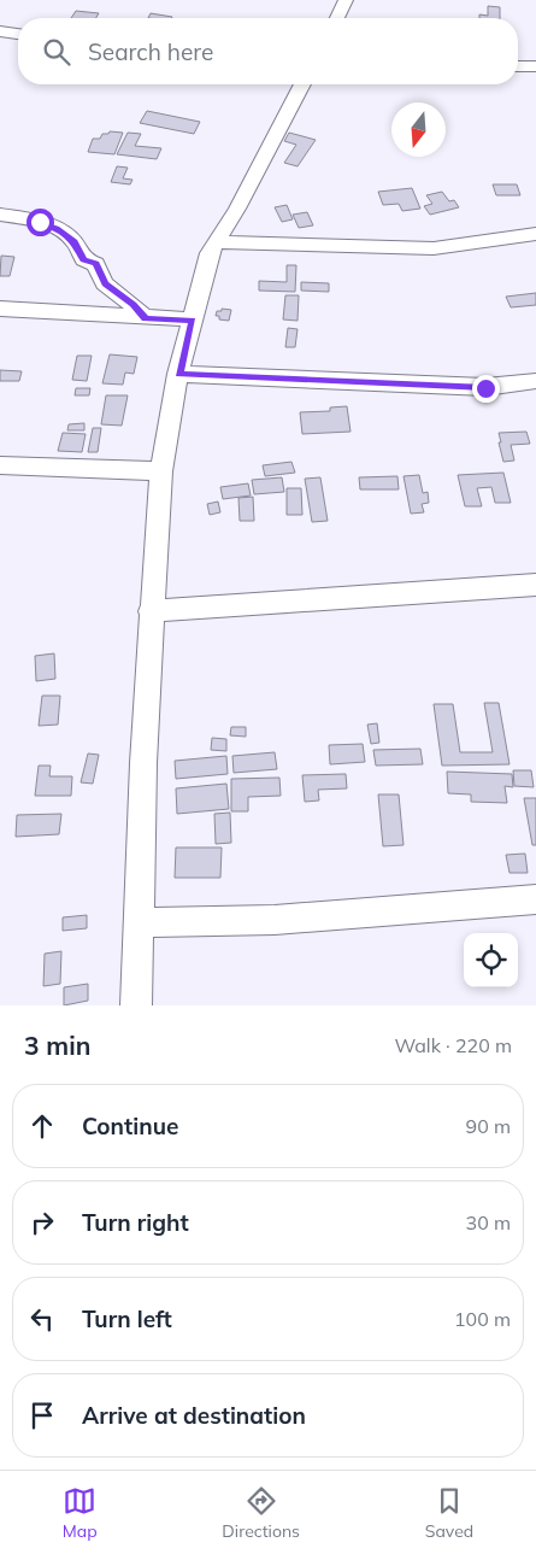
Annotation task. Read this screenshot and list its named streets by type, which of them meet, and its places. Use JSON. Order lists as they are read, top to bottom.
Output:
{
  "north": "bottom",
  "page": {
    "search": "Search here",
    "heading": ["3 min", "Walk · 220 m"],
    "list": [
      ["Continue", "90 m"],
      ["Turn right", "30 m"],
      ["Turn left", "100 m"],
      "Arrive at destination"
    ],
    "nav": ["Map", "Directions", "Saved"]
  }
}
